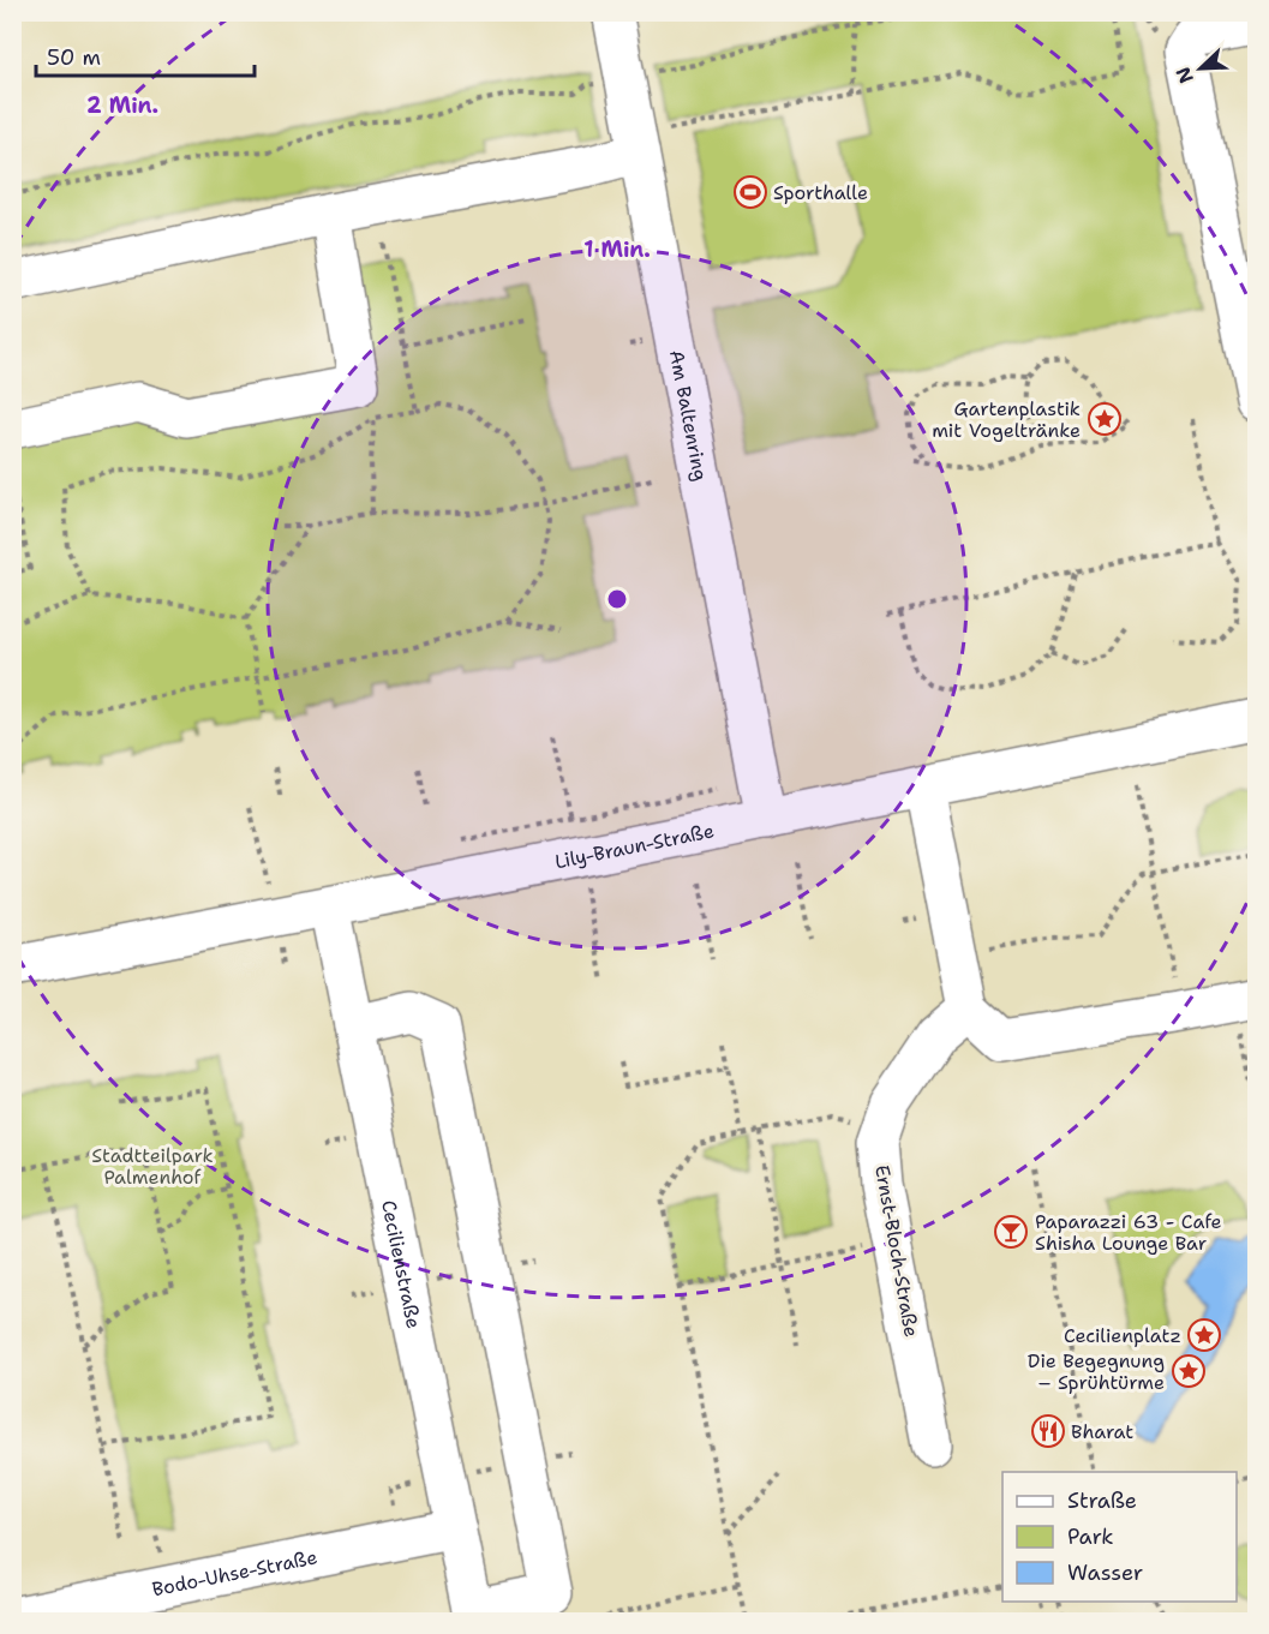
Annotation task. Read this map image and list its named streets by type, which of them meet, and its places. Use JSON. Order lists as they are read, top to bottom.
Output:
{
  "streets": {
    "street": [
      "Am Baltenring",
      "Lily-Braun-Straße",
      "Ernst-Bloch-Straße",
      "Cecilienstraße",
      "Bodo-Uhse-Straße"
    ]
  },
  "crossings": [
    ["Am Baltenring", "Lily-Braun-Straße"],
    ["Lily-Braun-Straße", "Cecilienstraße"],
    ["Cecilienstraße", "Bodo-Uhse-Straße"]
  ],
  "parks": ["Stadtteilpark Palmenhof"],
  "places": {
    "sports": ["Sporthalle"],
    "place": ["Gartenplastik mit Vogeltränke", "Cecilienplatz", "Die Begegnung – Sprühtürme"],
    "bar": ["Paparazzi 63 - Cafe Shisha Lounge Bar"],
    "restaurant": ["Bharat"]
  },
  "legend": ["Straße", "Park", "Wasser"],
  "scale_bar": "50 m",
  "north": "bottom left",
  "rings": ["2 Min.", "1 Min."]
}
